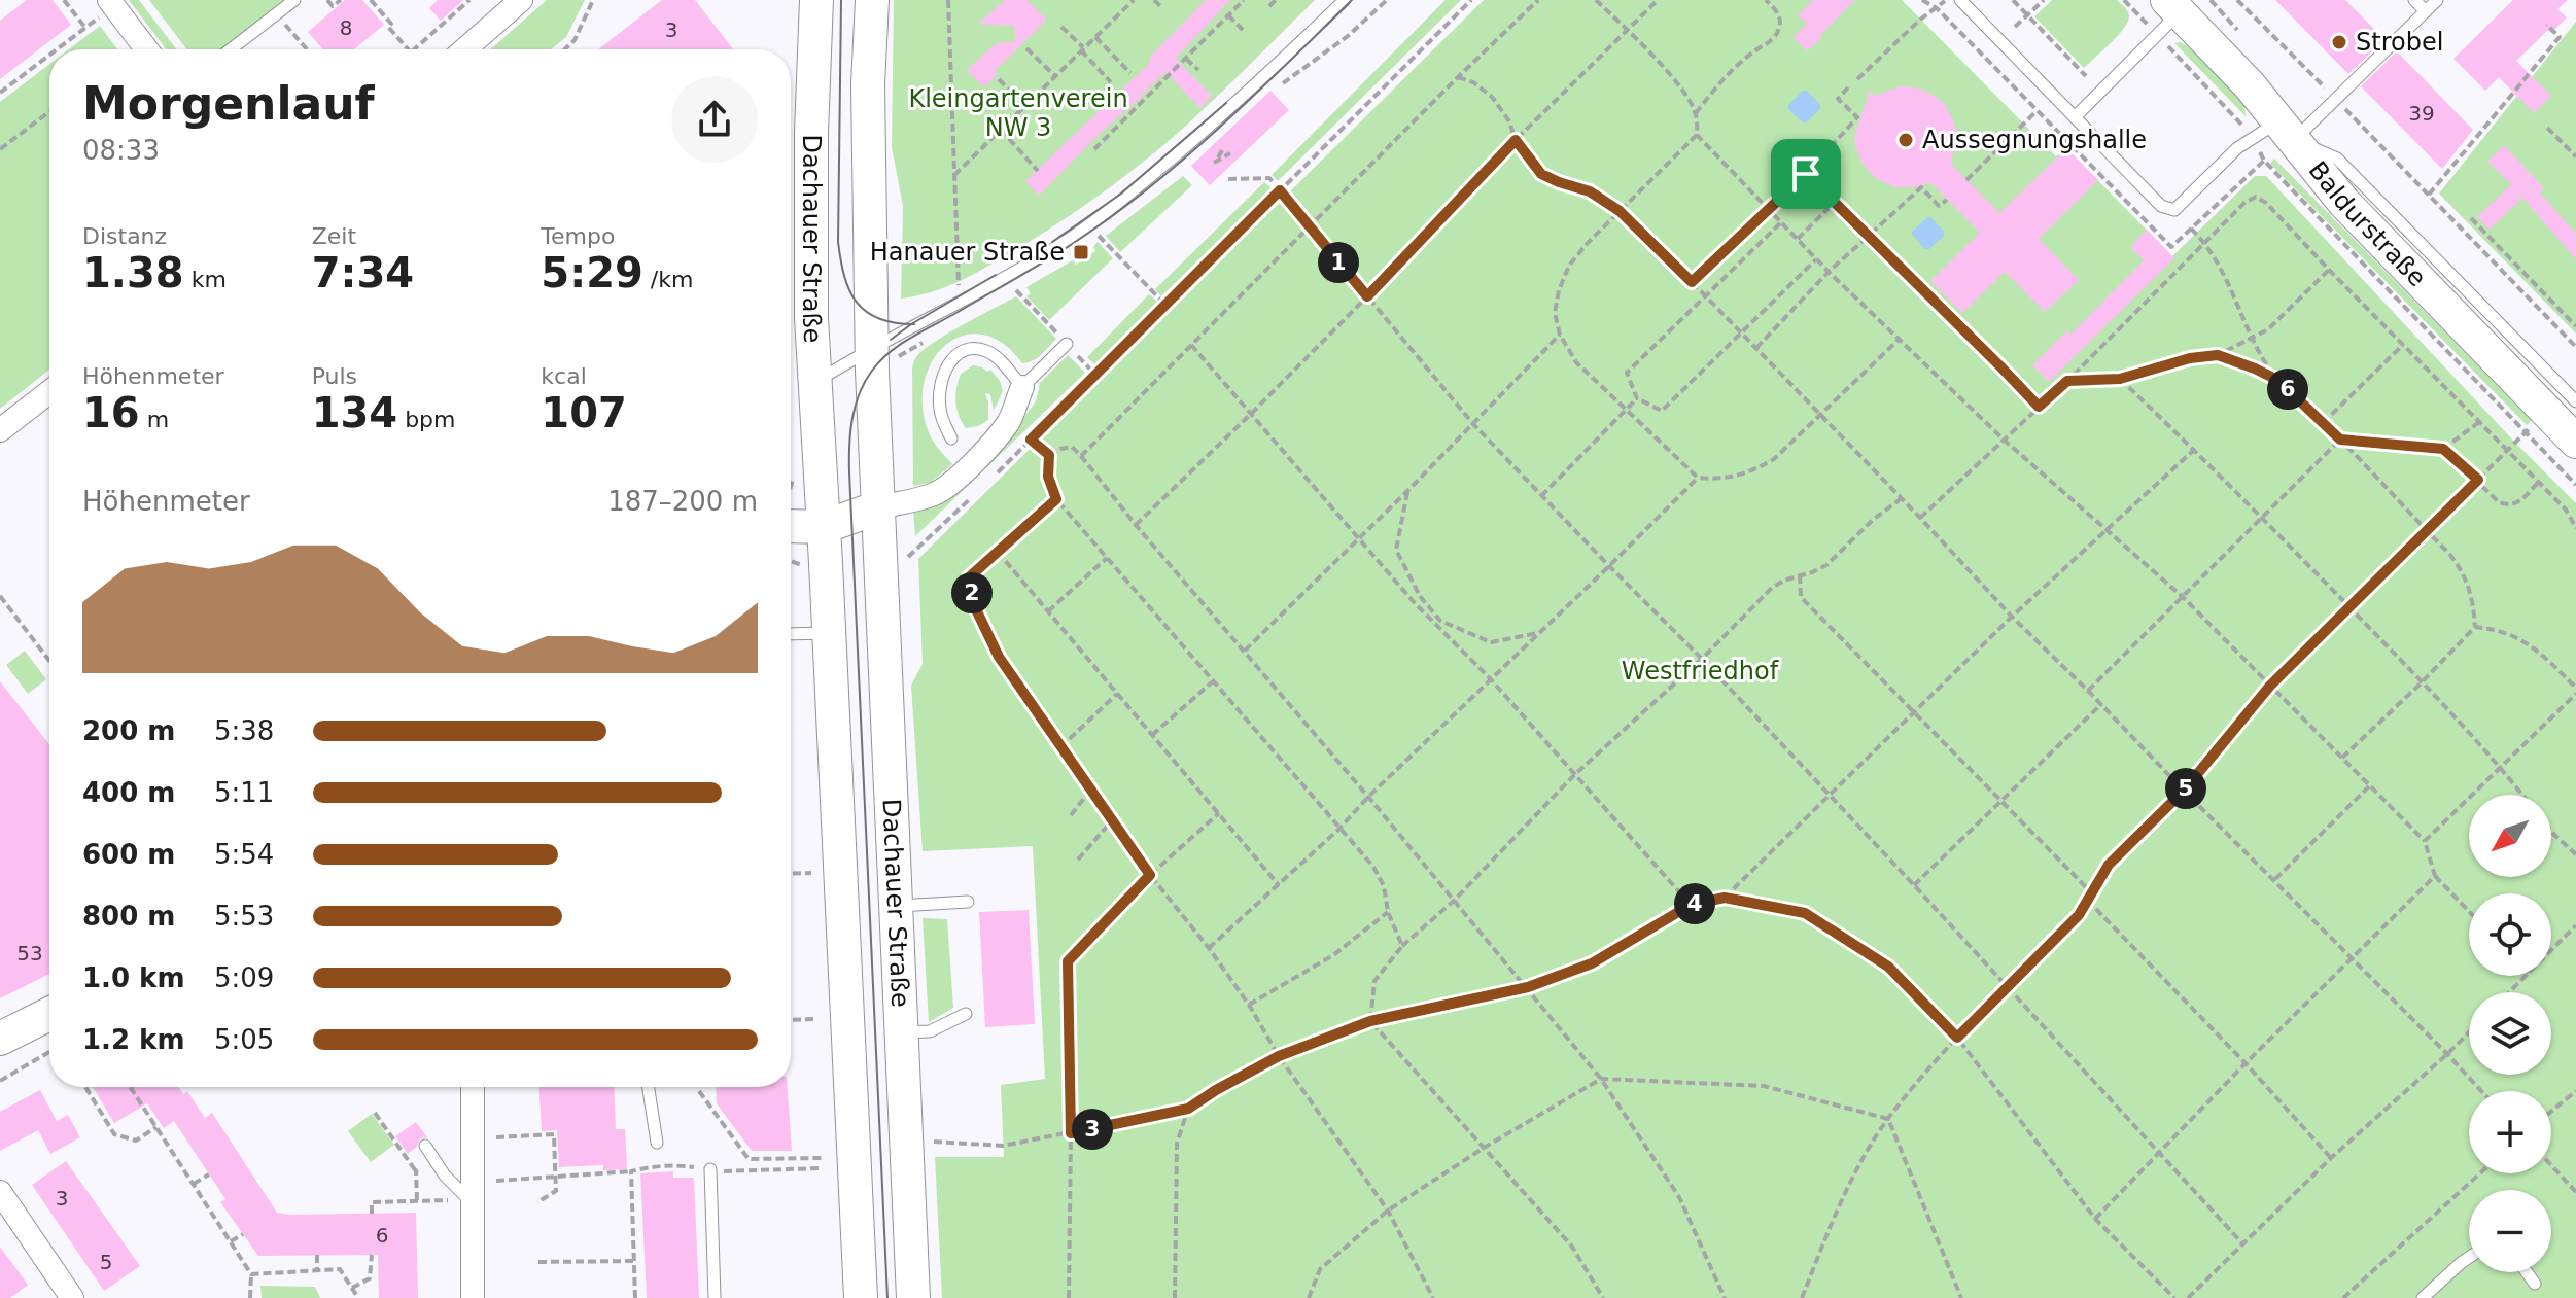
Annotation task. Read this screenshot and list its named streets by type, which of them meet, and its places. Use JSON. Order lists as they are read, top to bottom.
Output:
{
  "streets": {
    "main road": ["Baldurstraße", "Dachauer Straße"]
  },
  "parks": ["Kleingartenverein NW 3", "Westfriedhof"],
  "places": {
    "other": ["Strobel", "Aussegnungshalle"],
    "transit": ["Hanauer Straße"]
  },
  "house_numbers": [
    "8",
    "3",
    "39",
    "53",
    "3",
    "6",
    "5"
  ],
  "north": "bottom left",
  "page": {
    "heading": ["Morgenlauf", "08:33"],
    "stats": [
      ["Distanz", "1.38 km"],
      ["Zeit", "7:34"],
      ["Tempo", "5:29 /km"],
      ["Höhenmeter", "16 m"],
      ["Puls", "134 bpm"],
      ["kcal", "107"]
    ],
    "pins": [
      "1",
      "6",
      "2",
      "5",
      "4",
      "3"
    ],
    "chart": ["Höhenmeter", "187–200 m"],
    "list": [
      {
        "name": "200 m",
        "note": "5:38"
      },
      {
        "name": "400 m",
        "note": "5:11"
      },
      {
        "name": "600 m",
        "note": "5:54"
      },
      {
        "name": "800 m",
        "note": "5:53"
      },
      {
        "name": "1.0 km",
        "note": "5:09"
      },
      {
        "name": "1.2 km",
        "note": "5:05"
      }
    ],
    "map_buttons": ["+", "−"]
  }
}
